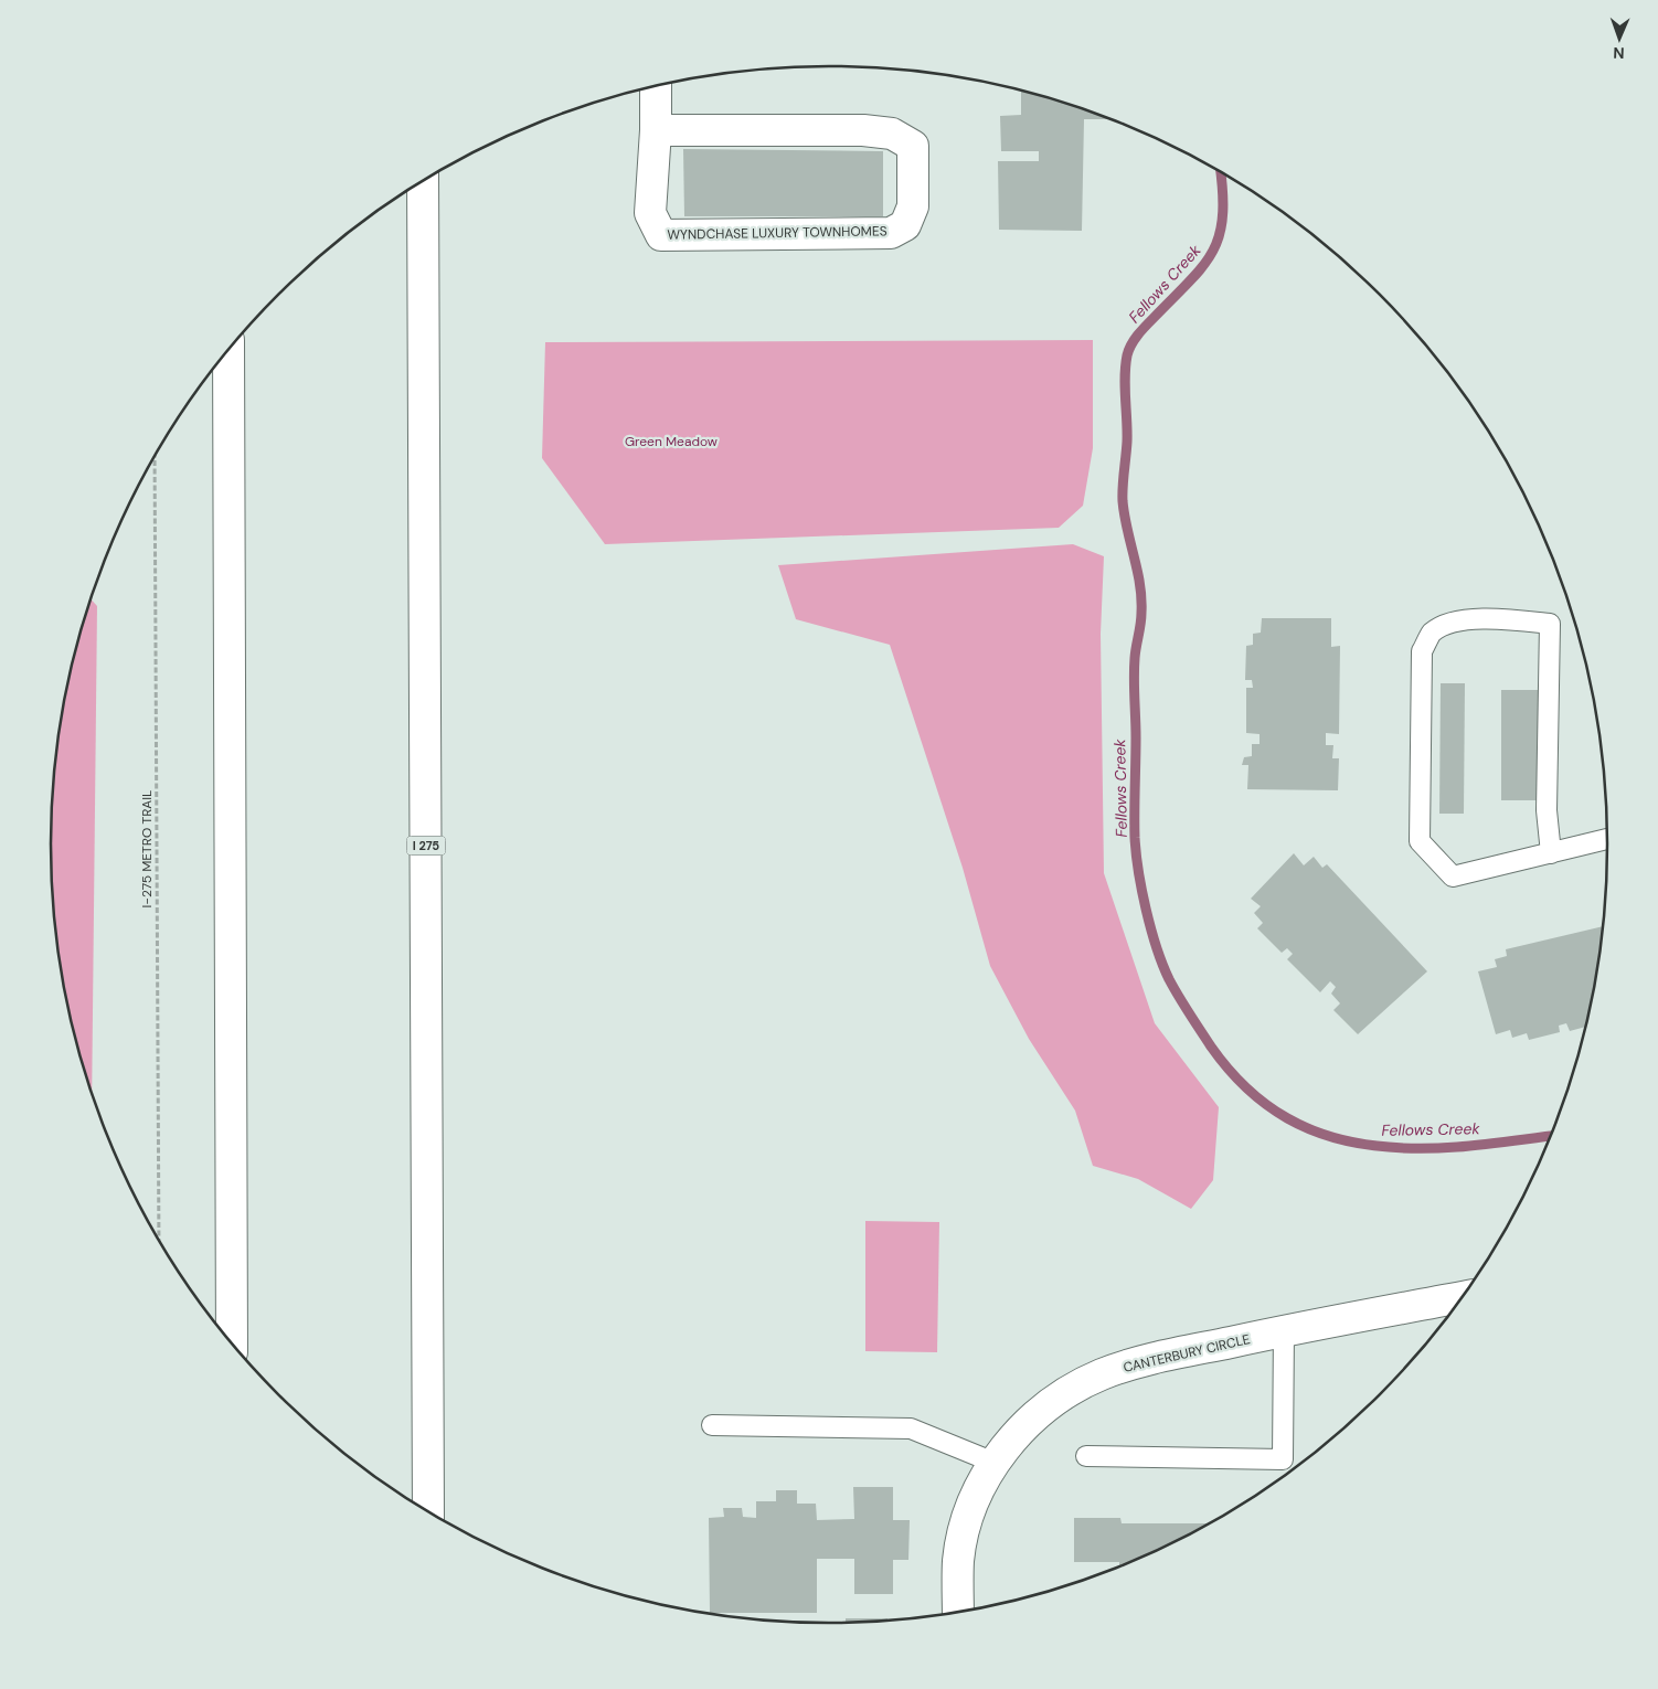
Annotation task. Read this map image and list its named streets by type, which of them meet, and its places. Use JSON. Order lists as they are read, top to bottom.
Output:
{
  "streets": {
    "main road": ["WYNDCHASE LUXURY TOWNHOMES", "I 275", "CANTERBURY CIRCLE"],
    "path": ["I-275 METRO TRAIL"]
  },
  "water": ["Fellows Creek"],
  "parks": ["Green Meadow"],
  "north": "bottom"
}
